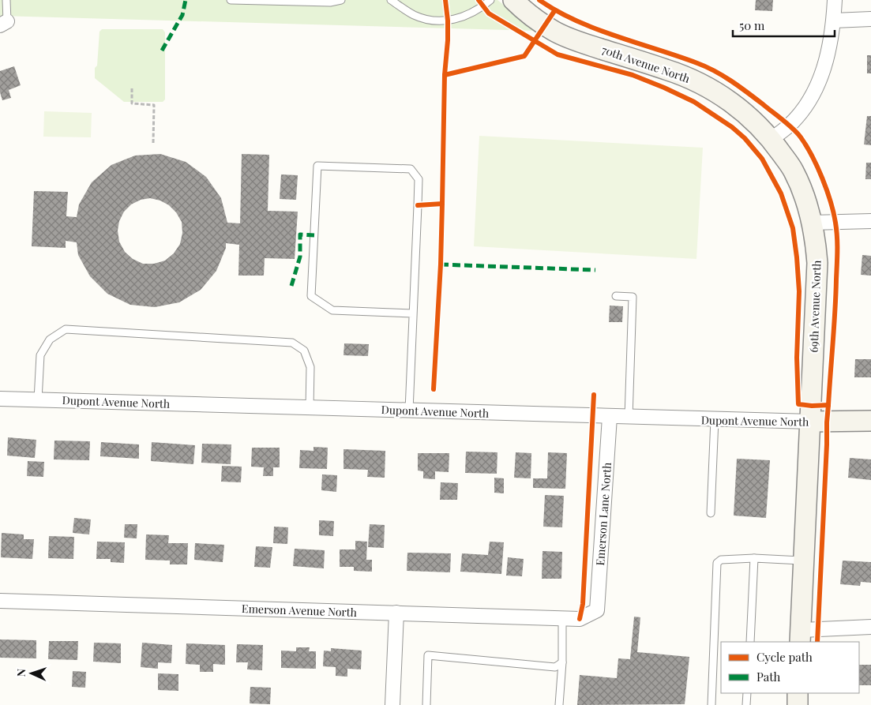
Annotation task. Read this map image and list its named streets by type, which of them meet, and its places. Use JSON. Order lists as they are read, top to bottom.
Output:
{
  "streets": {
    "street": [
      "70th Avenue North",
      "69th Avenue North",
      "Dupont Avenue North",
      "Emerson Lane North",
      "Emerson Avenue North"
    ]
  },
  "crossings": [
    ["70th Avenue North", "69th Avenue North"],
    ["69th Avenue North", "Dupont Avenue North"],
    ["Dupont Avenue North", "Emerson Lane North"],
    ["Emerson Lane North", "Emerson Avenue North"]
  ],
  "legend": ["Cycle path", "Path"],
  "scale_bar": "50 m",
  "north": "left"
}
